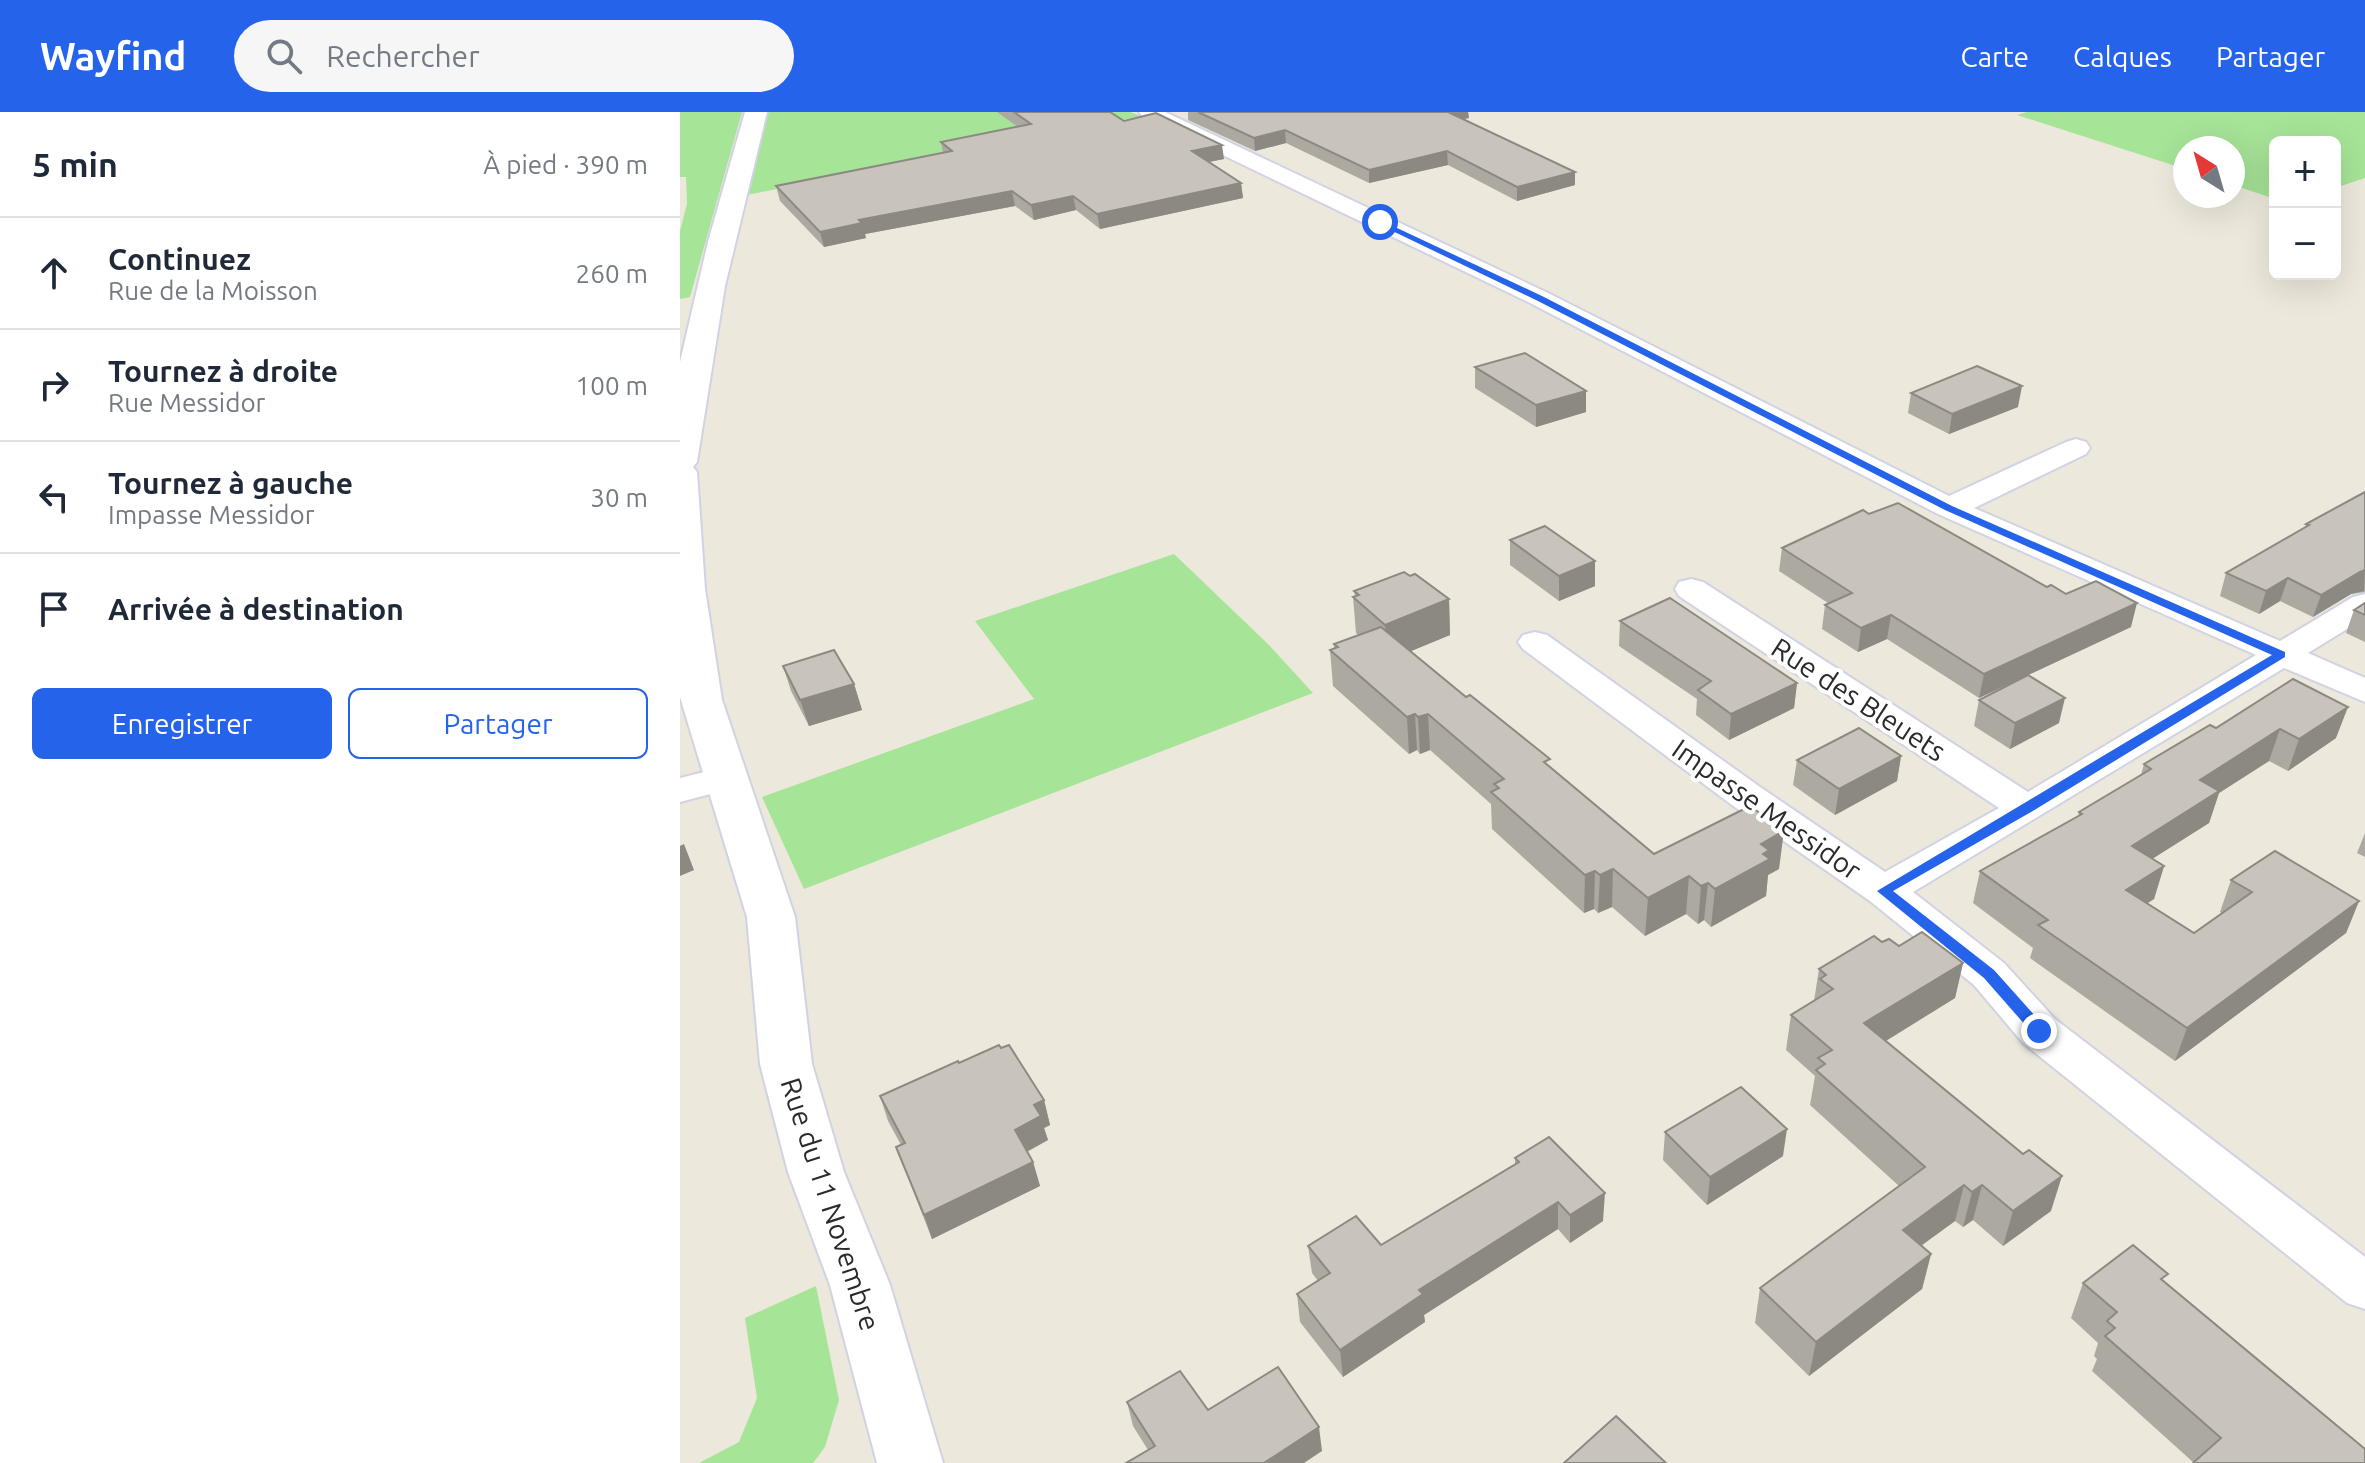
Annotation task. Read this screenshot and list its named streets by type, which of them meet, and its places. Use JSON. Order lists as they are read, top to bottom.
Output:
{
  "streets": {
    "street": ["Rue des Bleuets", "Impasse Messidor", "Rue du 11 Novembre"]
  },
  "north": "top left",
  "page": {
    "header": "Wayfind",
    "search": "Rechercher",
    "nav": ["Carte", "Calques", "Partager"],
    "heading": ["5 min", "À pied · 390 m"],
    "map_buttons": ["+", "−"],
    "list": [
      ["Continuez", "Rue de la Moisson", "260 m"],
      ["Tournez à droite", "Rue Messidor", "100 m"],
      ["Tournez à gauche", "Impasse Messidor", "30 m"],
      "Arrivée à destination"
    ],
    "buttons": ["Enregistrer", "Partager"]
  }
}
